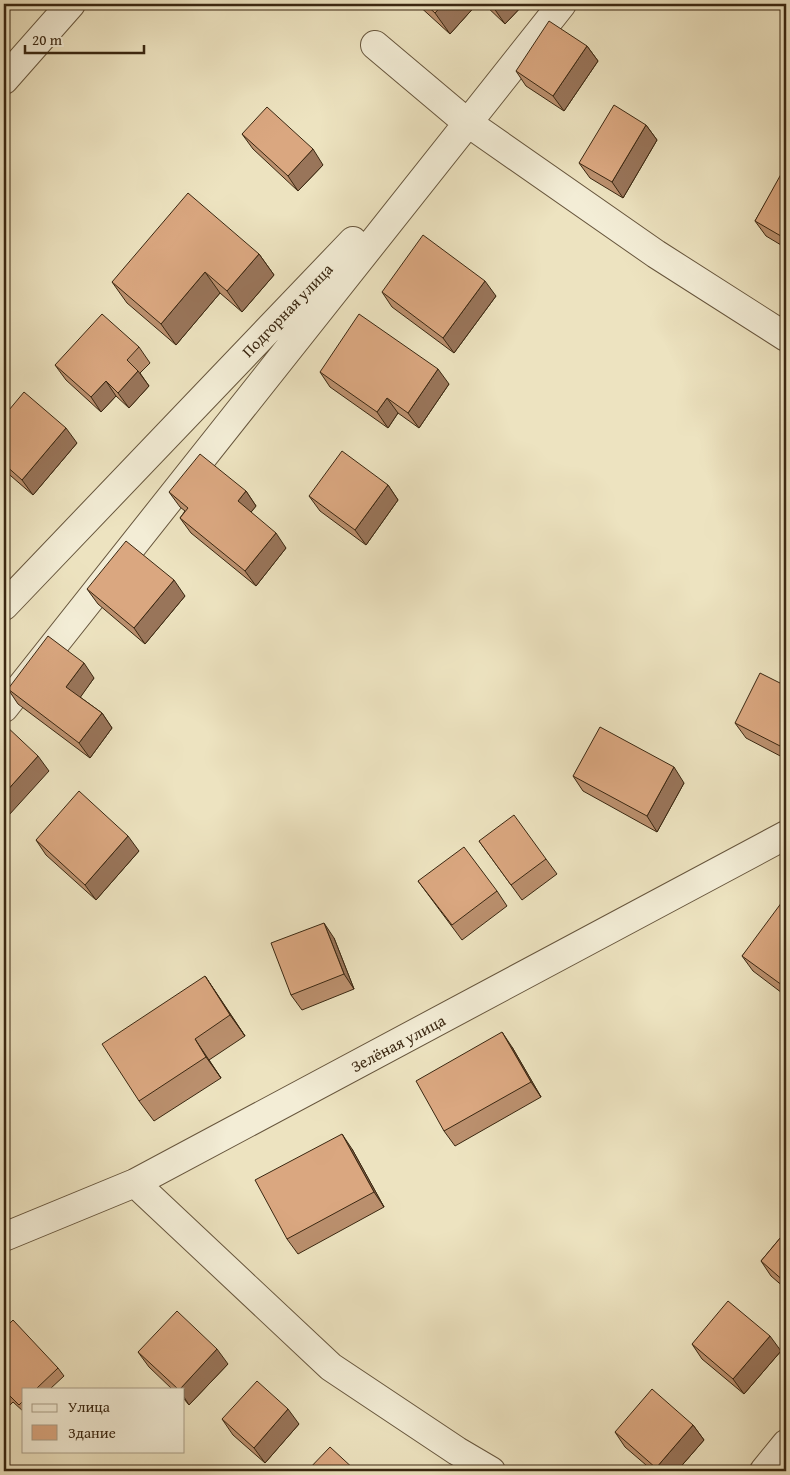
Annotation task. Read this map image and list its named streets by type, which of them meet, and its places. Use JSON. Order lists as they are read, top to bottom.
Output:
{
  "streets": {
    "street": ["Подгорная улица", "Зелёная улица"]
  },
  "legend": ["Улица", "Здание"],
  "scale_bar": "20 m"
}
